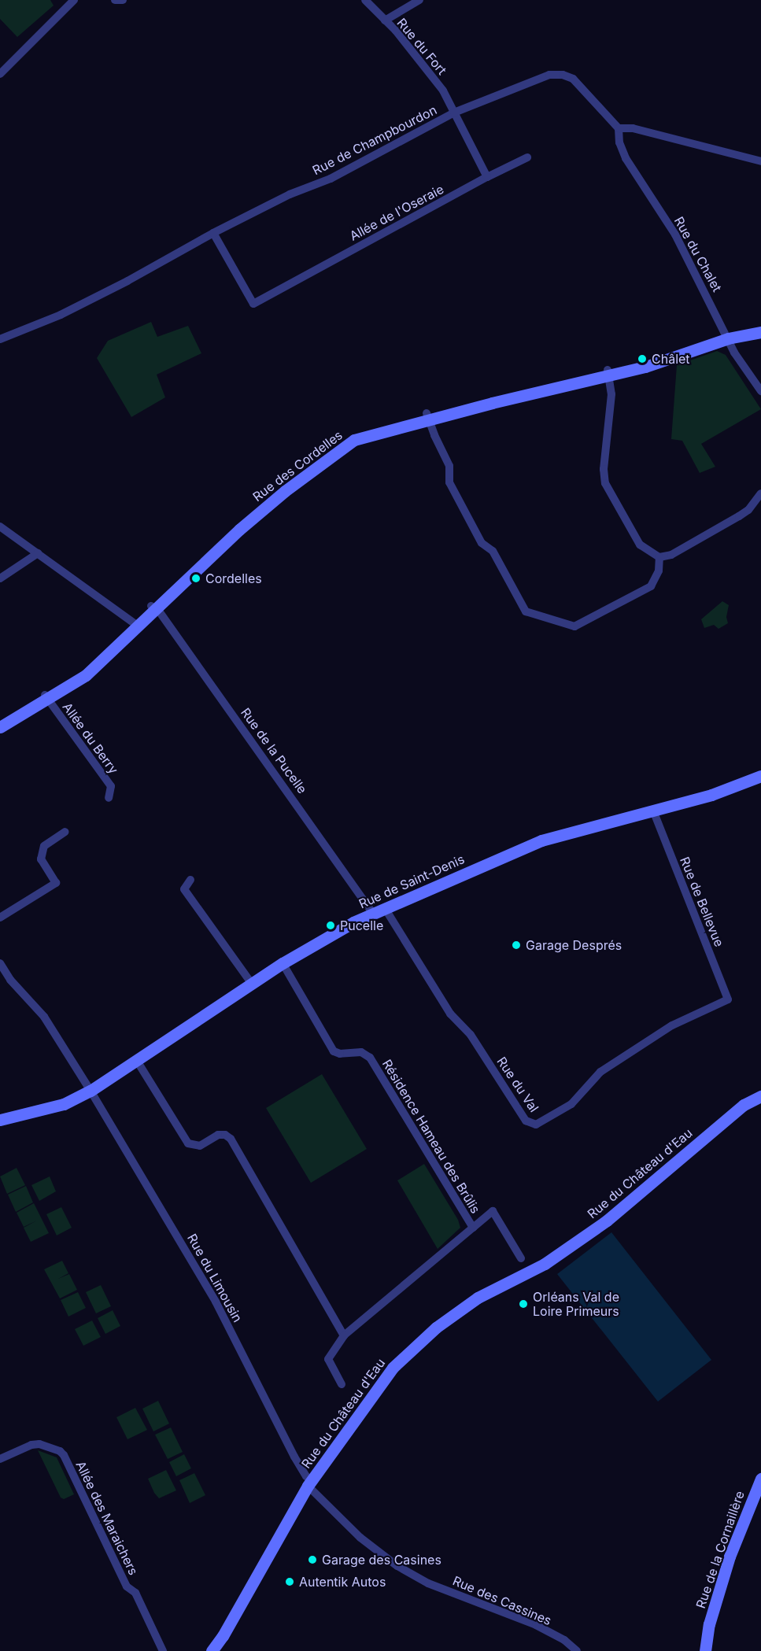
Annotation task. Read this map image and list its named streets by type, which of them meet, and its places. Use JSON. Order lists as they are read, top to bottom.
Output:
{
  "streets": {
    "street": [
      "Rue du Fort",
      "Rue de Champbourdon",
      "Allée de l'Oseraie",
      "Rue du Chalet",
      "Rue des Cordelles",
      "Allée du Berry",
      "Rue de la Pucelle",
      "Rue de Saint-Denis",
      "Rue de Bellevue",
      "Rue du Val",
      "Résidence Hameau des Brûlis",
      "Rue du Château d'Eau",
      "Rue du Limousin",
      "Allée des Maraichers",
      "Rue de la Cornaillère",
      "Rue des Cassines"
    ]
  },
  "crossings": [
    ["Rue du Fort", "Rue de Champbourdon"],
    ["Rue de Champbourdon", "Allée de l'Oseraie"],
    ["Rue de Champbourdon", "Rue du Chalet"],
    ["Rue du Chalet", "Rue des Cordelles"],
    ["Rue des Cordelles", "Allée du Berry"],
    ["Rue des Cordelles", "Rue de la Pucelle"],
    ["Rue de la Pucelle", "Rue de Saint-Denis"],
    ["Rue de Saint-Denis", "Rue de Bellevue"],
    ["Rue de Saint-Denis", "Rue du Val"],
    ["Rue de Saint-Denis", "Résidence Hameau des Brûlis"],
    ["Rue de Saint-Denis", "Rue du Limousin"],
    ["Rue de Bellevue", "Rue du Val"],
    ["Rue du Château d'Eau", "Rue du Limousin"],
    ["Rue du Château d'Eau", "Rue des Cassines"],
    ["Rue du Limousin", "Rue des Cassines"]
  ],
  "places": [
    "Châlet",
    "Cordelles",
    "Pucelle",
    "Garage Després",
    "Orléans Val de Loire Primeurs",
    "Garage des Casines",
    "Autentik Autos"
  ]
}
